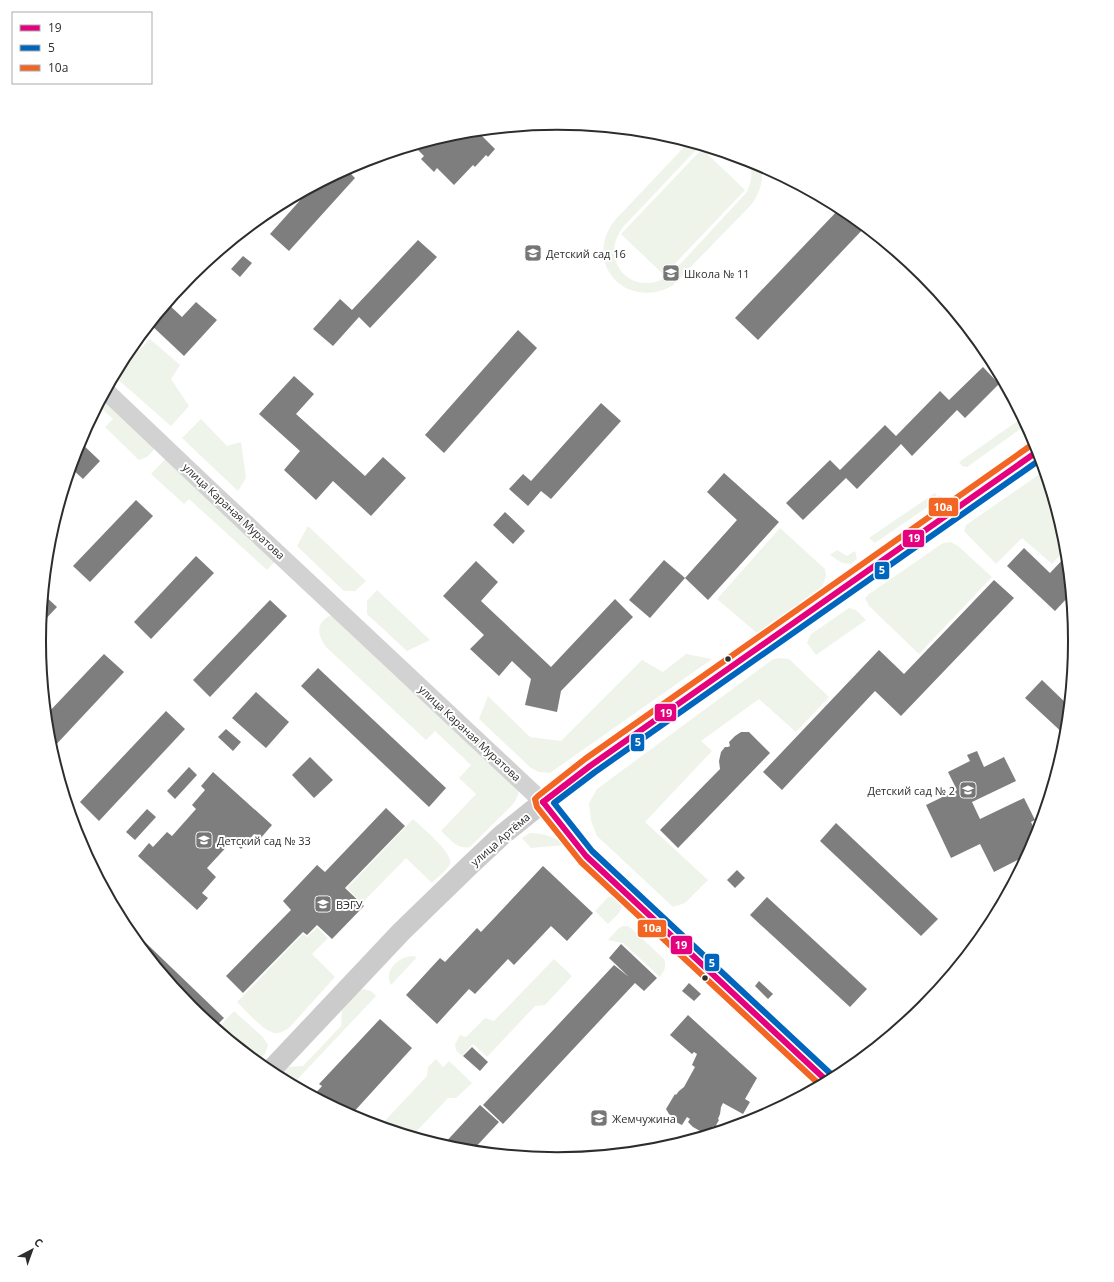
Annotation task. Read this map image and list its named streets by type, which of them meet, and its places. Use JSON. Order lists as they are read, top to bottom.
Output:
{
  "streets": {
    "main road": ["улица Караная Муратова", "улица Артёма"]
  },
  "crossings": [
    ["улица Караная Муратова", "улица Артёма"]
  ],
  "places": {
    "school or university": [
      "Детский сад 16",
      "Школа № 11",
      "Детский сад № 2",
      "Детский сад № 33",
      "ВЭГУ",
      "Жемчужина"
    ]
  },
  "lines": ["transit line 10а", "transit line 19", "transit line 5"],
  "legend": ["19", "5", "10а"],
  "north": "top right"
}
